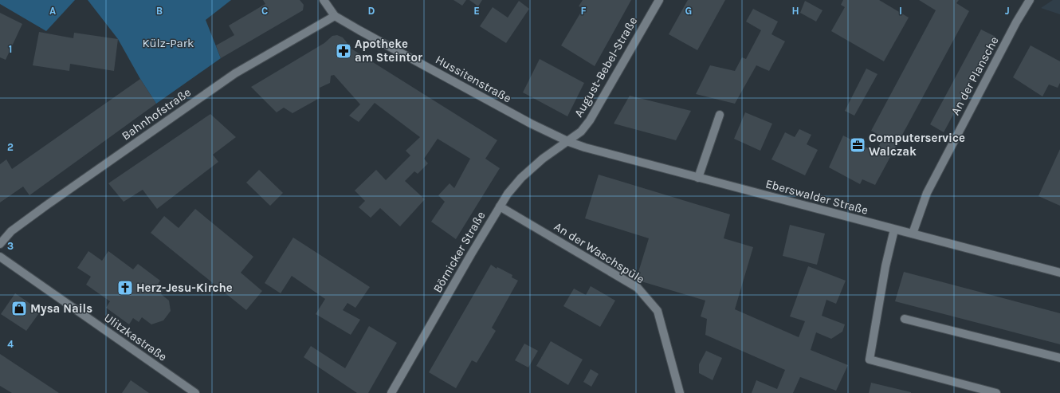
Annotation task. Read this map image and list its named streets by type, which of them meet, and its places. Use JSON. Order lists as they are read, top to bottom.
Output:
{
  "streets": {
    "street": [
      "August-Bebel-Straße",
      "An der Plansche",
      "Hussitenstraße",
      "Bahnhofstraße",
      "Eberswalder Straße",
      "Börnicker Straße",
      "An der Waschspüle",
      "Ulitzkastraße"
    ]
  },
  "crossings": [
    ["August-Bebel-Straße", "Hussitenstraße"],
    ["August-Bebel-Straße", "Eberswalder Straße"],
    ["August-Bebel-Straße", "Börnicker Straße"],
    ["An der Plansche", "Eberswalder Straße"],
    ["Hussitenstraße", "Bahnhofstraße"],
    ["Hussitenstraße", "Eberswalder Straße"],
    ["Hussitenstraße", "Börnicker Straße"],
    ["Eberswalder Straße", "Börnicker Straße"],
    ["Börnicker Straße", "An der Waschspüle"]
  ],
  "parks": ["Külz-Park"],
  "places": {
    "pharmacy": ["Apotheke am Steintor"],
    "office": ["Computerservice Walczak"],
    "church": ["Herz-Jesu-Kirche"],
    "shop": ["Mysa Nails"]
  },
  "grid": {
    "columns": [
      "A",
      "B",
      "C",
      "D",
      "E",
      "F",
      "G",
      "H",
      "I",
      "J"
    ],
    "rows": [
      "1",
      "2",
      "3",
      "4"
    ]
  }
}
